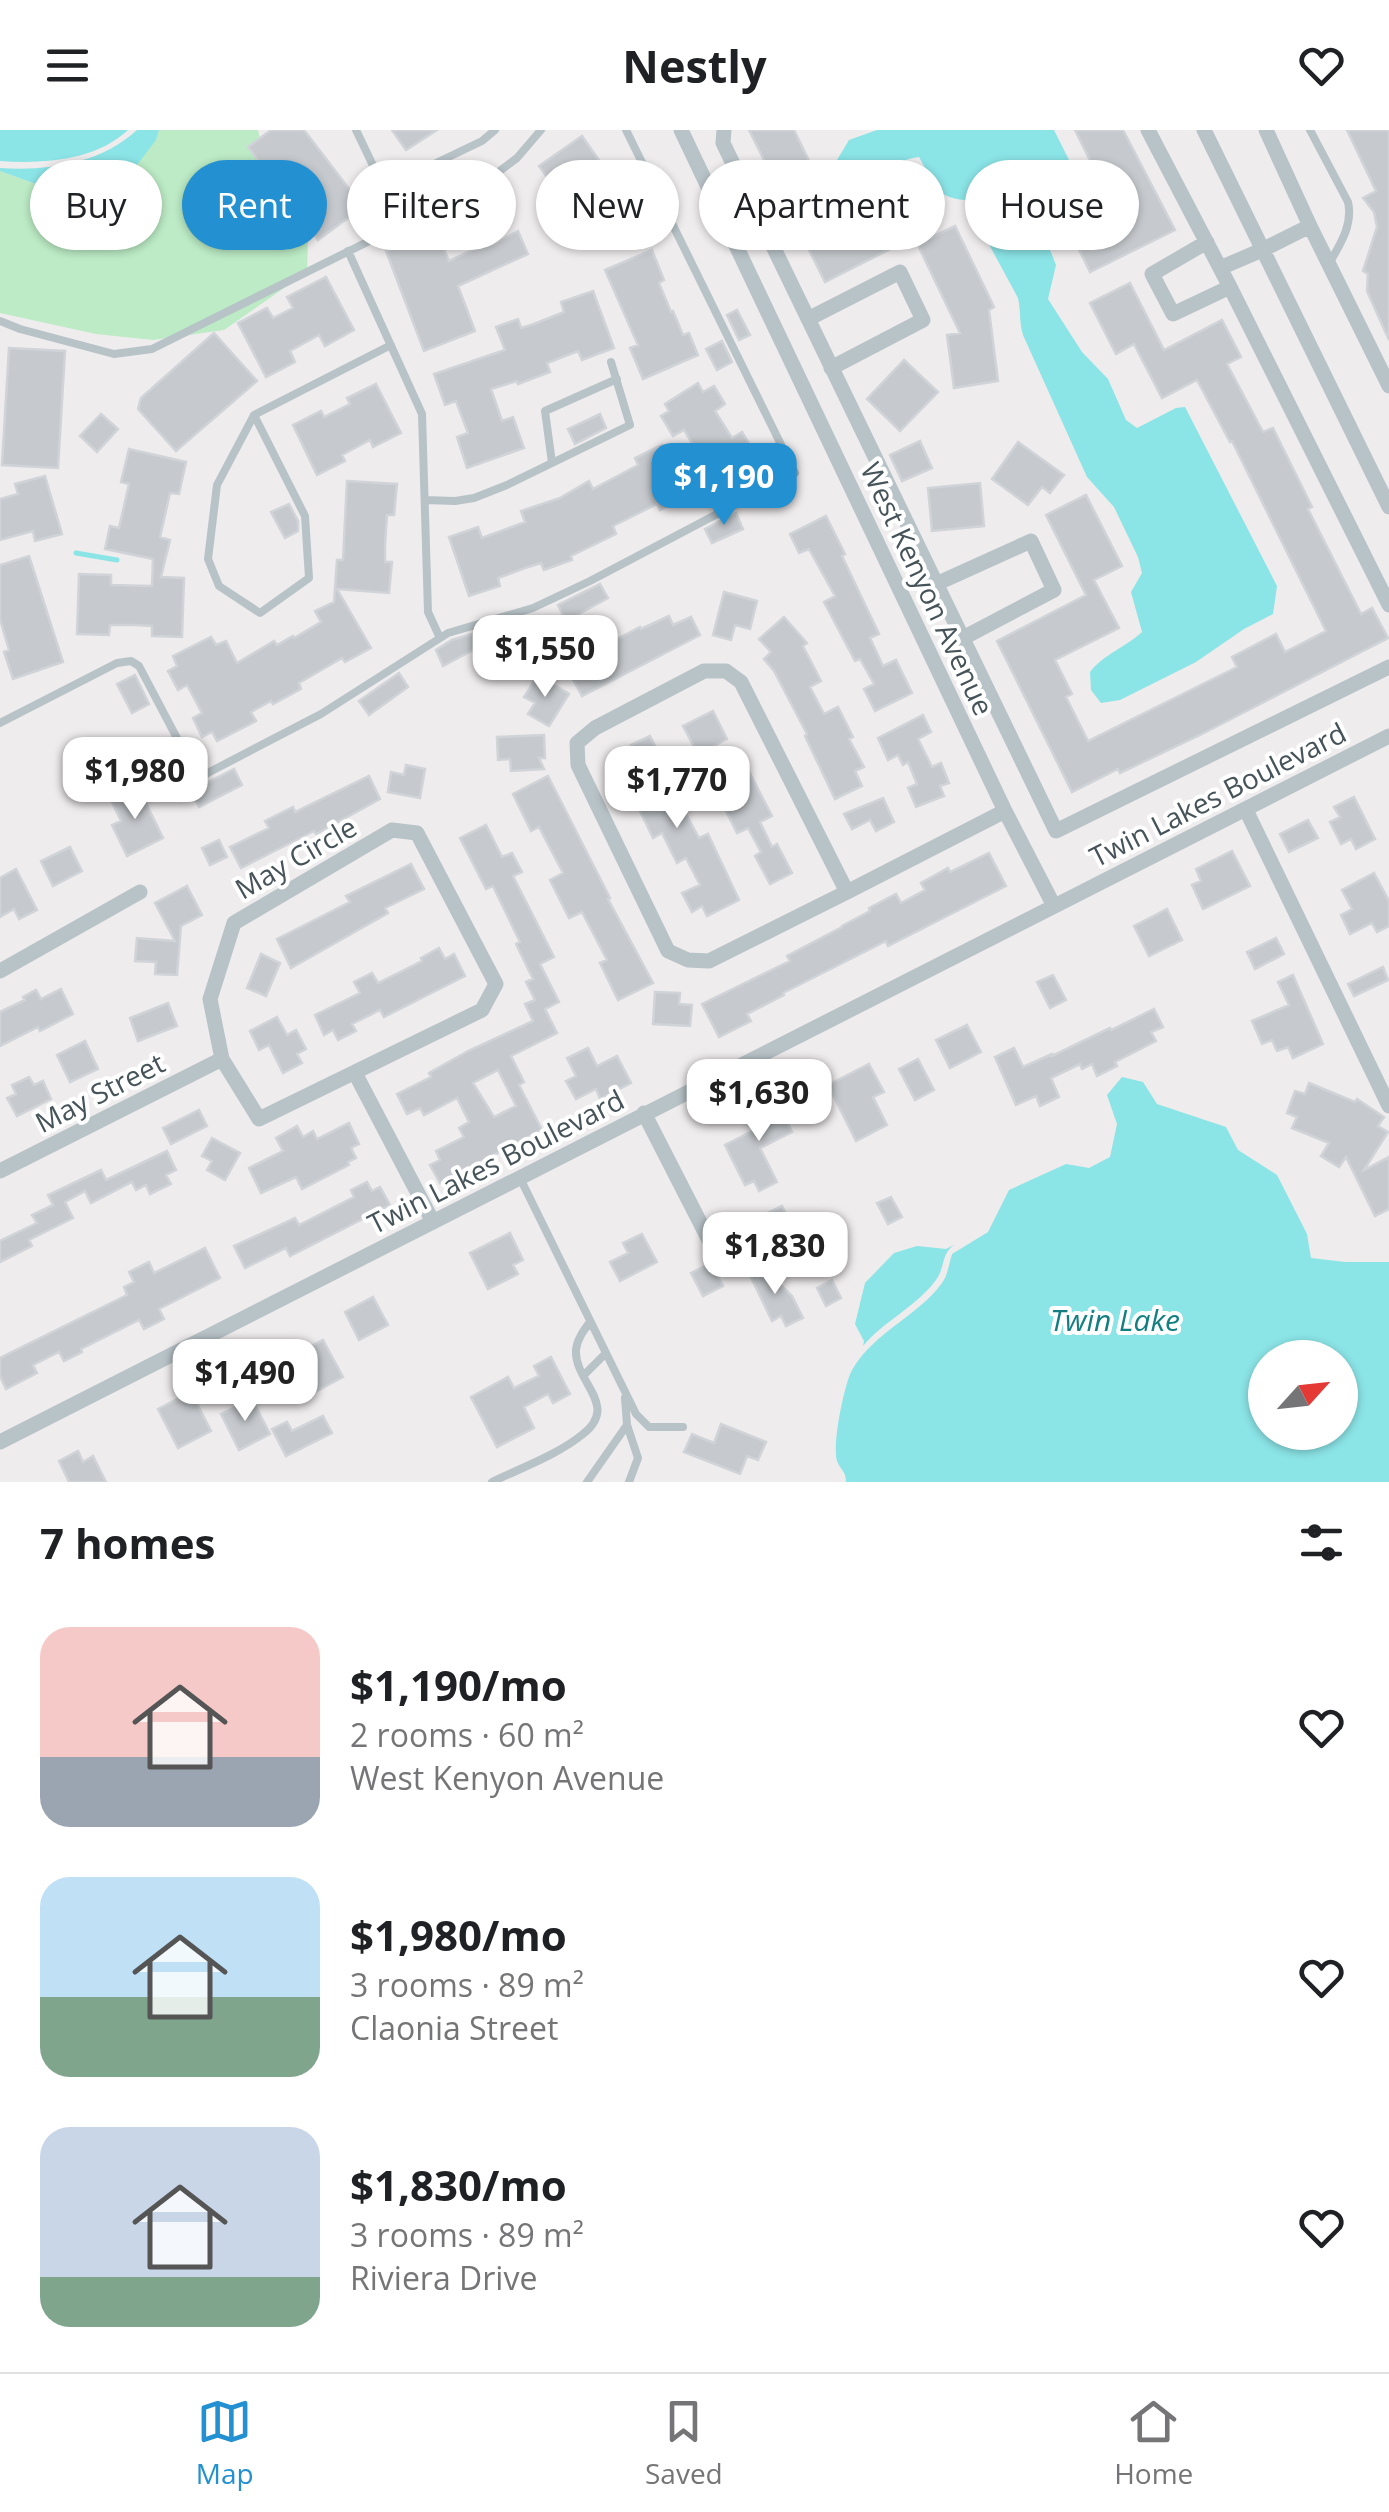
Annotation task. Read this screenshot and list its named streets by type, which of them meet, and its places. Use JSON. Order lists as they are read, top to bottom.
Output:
{
  "streets": {
    "street": [
      "West Kenyon Avenue",
      "Twin Lakes Boulevard",
      "May Circle",
      "May Street"
    ]
  },
  "crossings": [
    ["West Kenyon Avenue", "Twin Lakes Boulevard"],
    ["May Circle", "May Street"]
  ],
  "water": ["Twin Lake"],
  "north": "top right",
  "page": {
    "header": "Nestly",
    "chip": [
      "Buy",
      "Rent",
      "Filters",
      "New",
      "Apartment",
      "House"
    ],
    "price": [
      "$1,190",
      "$1,550",
      "$1,980",
      "$1,770",
      "$1,630",
      "$1,830",
      "$1,490"
    ],
    "heading": "7 homes",
    "list": [
      {
        "name": "$1,190/mo",
        "note": "2 rooms · 60 m² · West Kenyon Avenue"
      },
      {
        "name": "$1,980/mo",
        "note": "3 rooms · 89 m² · Claonia Street"
      },
      {
        "name": "$1,830/mo",
        "note": "3 rooms · 89 m² · Riviera Drive"
      }
    ],
    "tabs": ["Map", "Saved", "Home"]
  }
}
